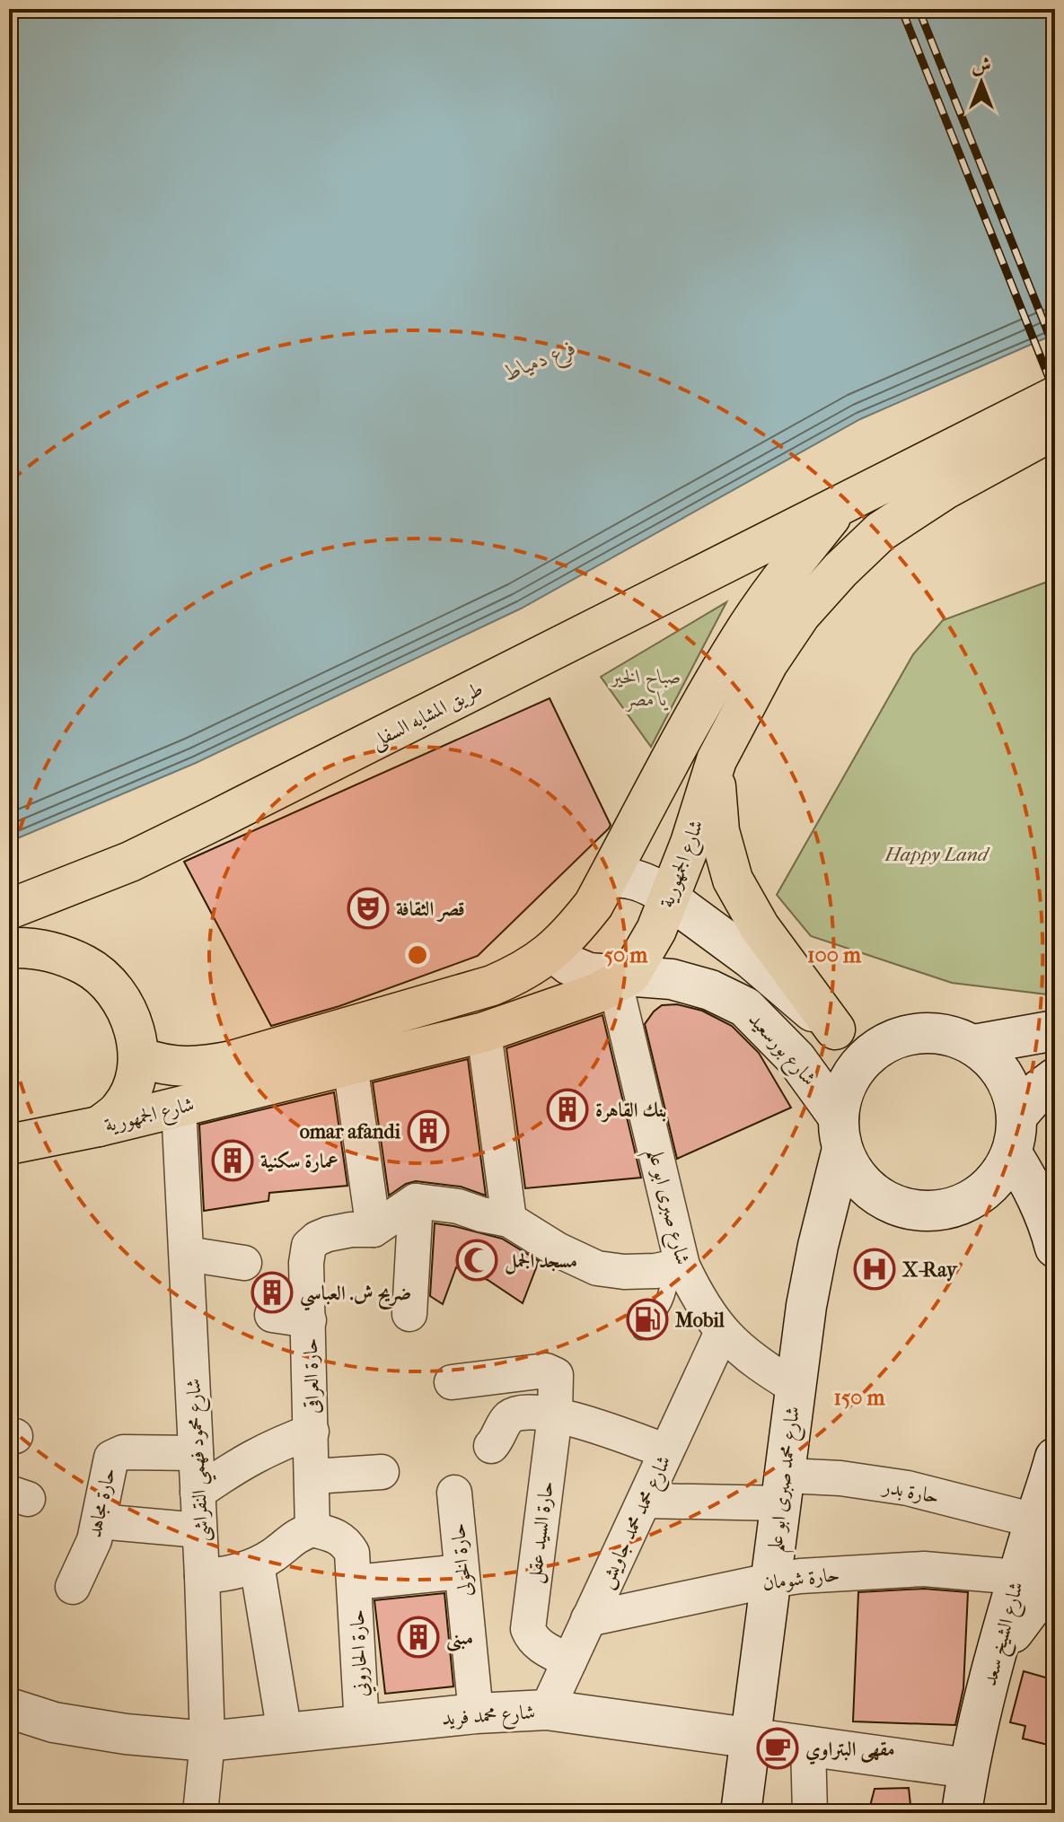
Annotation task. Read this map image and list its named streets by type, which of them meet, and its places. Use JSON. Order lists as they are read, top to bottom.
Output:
{
  "streets": {
    "main road": [
      "طريق المشايه السفلى",
      "شارع الجمهورية",
      "شارع بورسعيد",
      "شارع محمد صبرى ابو علم",
      "شارع الشيخ سعد",
      "شارع محمد فريد"
    ],
    "street": [
      "شارع صبرى ابو علم",
      "حارة العراقى",
      "شارع محمود فهمي النقراشى",
      "حارة بدر",
      "حارة مجاهد",
      "شارع محمد محمد جاويش",
      "حارة السيد عقل",
      "حارة الخولى",
      "حارة شومان",
      "حارة الحاروني"
    ]
  },
  "crossings": [
    ["طريق المشايه السفلى", "شارع الجمهورية"],
    ["شارع الجمهورية", "شارع بورسعيد"],
    ["شارع الجمهورية", "شارع صبرى ابو علم"],
    ["شارع الجمهورية", "شارع محمود فهمي النقراشى"],
    ["شارع بورسعيد", "شارع صبرى ابو علم"],
    ["شارع بورسعيد", "شارع محمد صبرى ابو علم"],
    ["شارع صبرى ابو علم", "شارع محمد صبرى ابو علم"],
    ["شارع صبرى ابو علم", "شارع محمد محمد جاويش"],
    ["حارة العراقى", "حارة الحاروني"],
    ["شارع محمود فهمي النقراشى", "حارة مجاهد"],
    ["شارع محمود فهمي النقراشى", "شارع محمد فريد"],
    ["شارع محمد صبرى ابو علم", "حارة بدر"],
    ["شارع محمد صبرى ابو علم", "حارة شومان"],
    ["شارع محمد صبرى ابو علم", "شارع محمد فريد"],
    ["حارة بدر", "شارع محمد محمد جاويش"],
    ["حارة بدر", "شارع الشيخ سعد"],
    ["شارع محمد محمد جاويش", "حارة السيد عقل"],
    ["شارع محمد محمد جاويش", "حارة شومان"],
    ["شارع محمد محمد جاويش", "شارع محمد فريد"],
    ["حارة الخولى", "شارع محمد فريد"],
    ["حارة شومان", "شارع الشيخ سعد"],
    ["شارع الشيخ سعد", "شارع محمد فريد"],
    ["حارة الحاروني", "شارع محمد فريد"]
  ],
  "water": ["فرع دمياط"],
  "parks": ["صباح الخير يا مصر", "Happy Land"],
  "places": {
    "theatre": ["قصر الثقافة"],
    "building": [
      "بنك القاهرة",
      "omar afandi",
      "عمارة سكنية",
      "ضريح ش. العباسي",
      "مبنى"
    ],
    "mosque": ["مسجد الجمل"],
    "hospital": ["X-Ray"],
    "fuel station": ["Mobil"],
    "cafe": ["مقهى البتراوي"]
  },
  "north": "top",
  "rings": ["50 m", "100 m", "150 m"]
}
